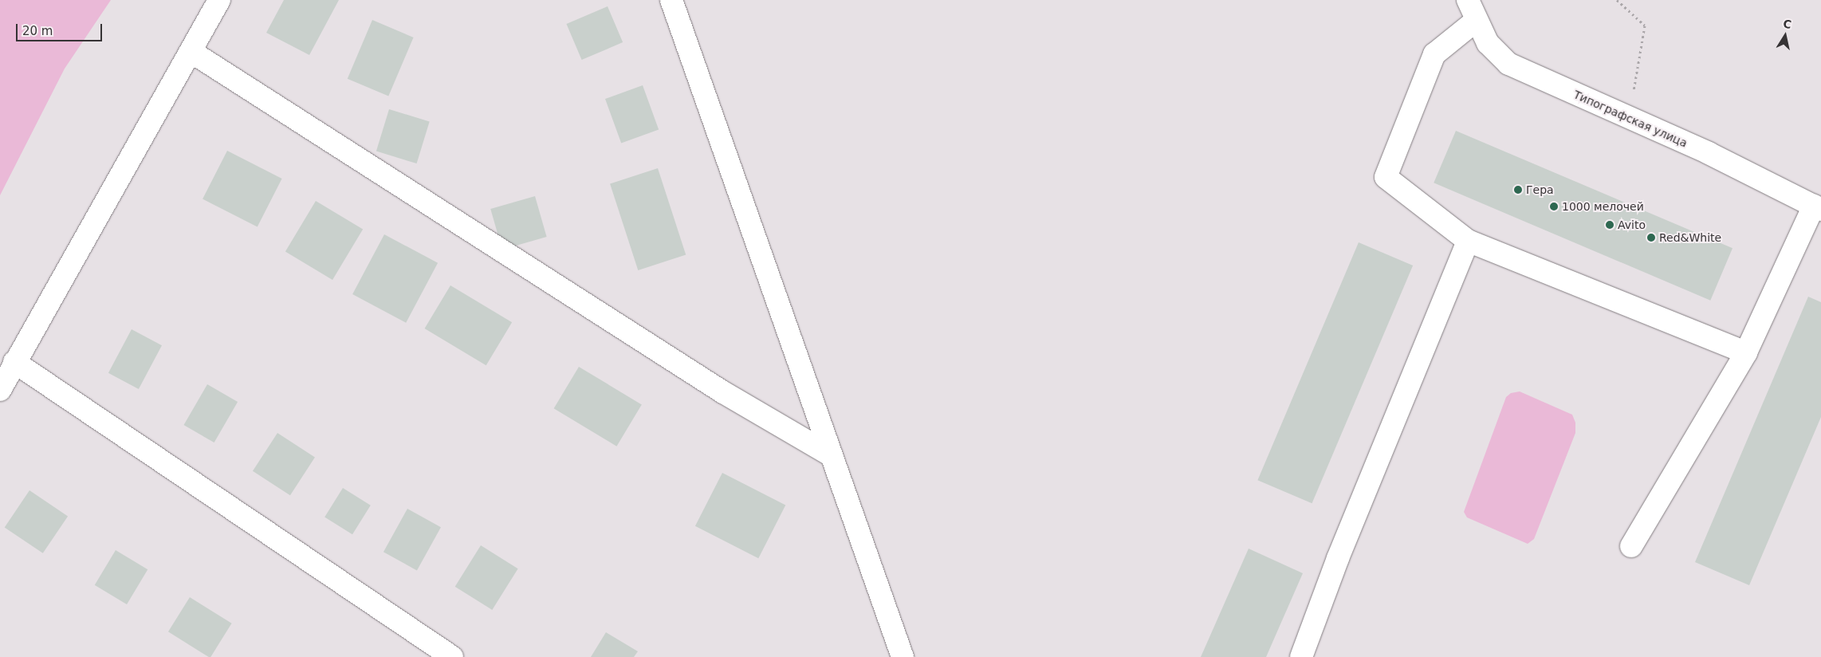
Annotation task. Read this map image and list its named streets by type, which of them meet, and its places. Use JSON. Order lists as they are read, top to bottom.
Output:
{
  "streets": {
    "street": ["Типографская улица"]
  },
  "places": [
    "Гера",
    "1000 мелочей",
    "Avito",
    "Red&White"
  ],
  "scale_bar": "20 m",
  "north": "top"
}
